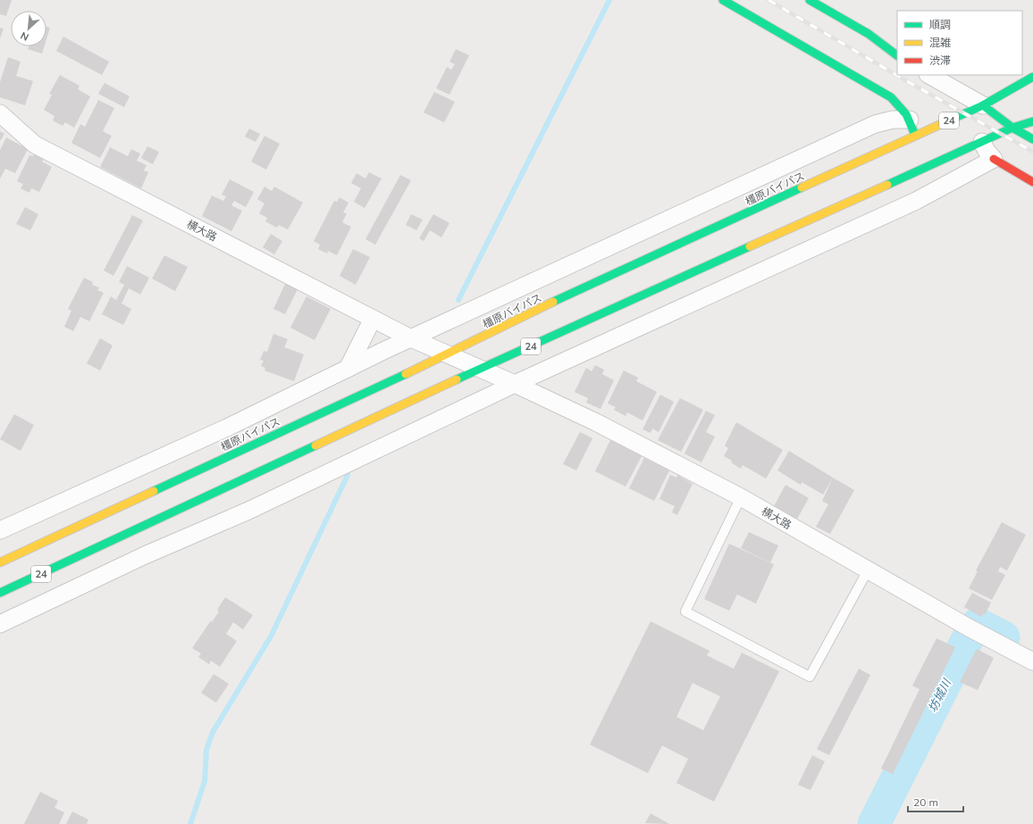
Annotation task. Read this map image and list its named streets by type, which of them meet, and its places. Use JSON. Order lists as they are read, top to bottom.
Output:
{
  "streets": {
    "main road": ["24", "橿原バイパス"],
    "street": ["横大路"]
  },
  "crossings": [
    ["24", "横大路"],
    ["橿原バイパス", "横大路"]
  ],
  "water": ["坊城川"],
  "legend": ["順調", "混雑", "渋滞"],
  "scale_bar": "20 m",
  "north": "bottom left"
}
